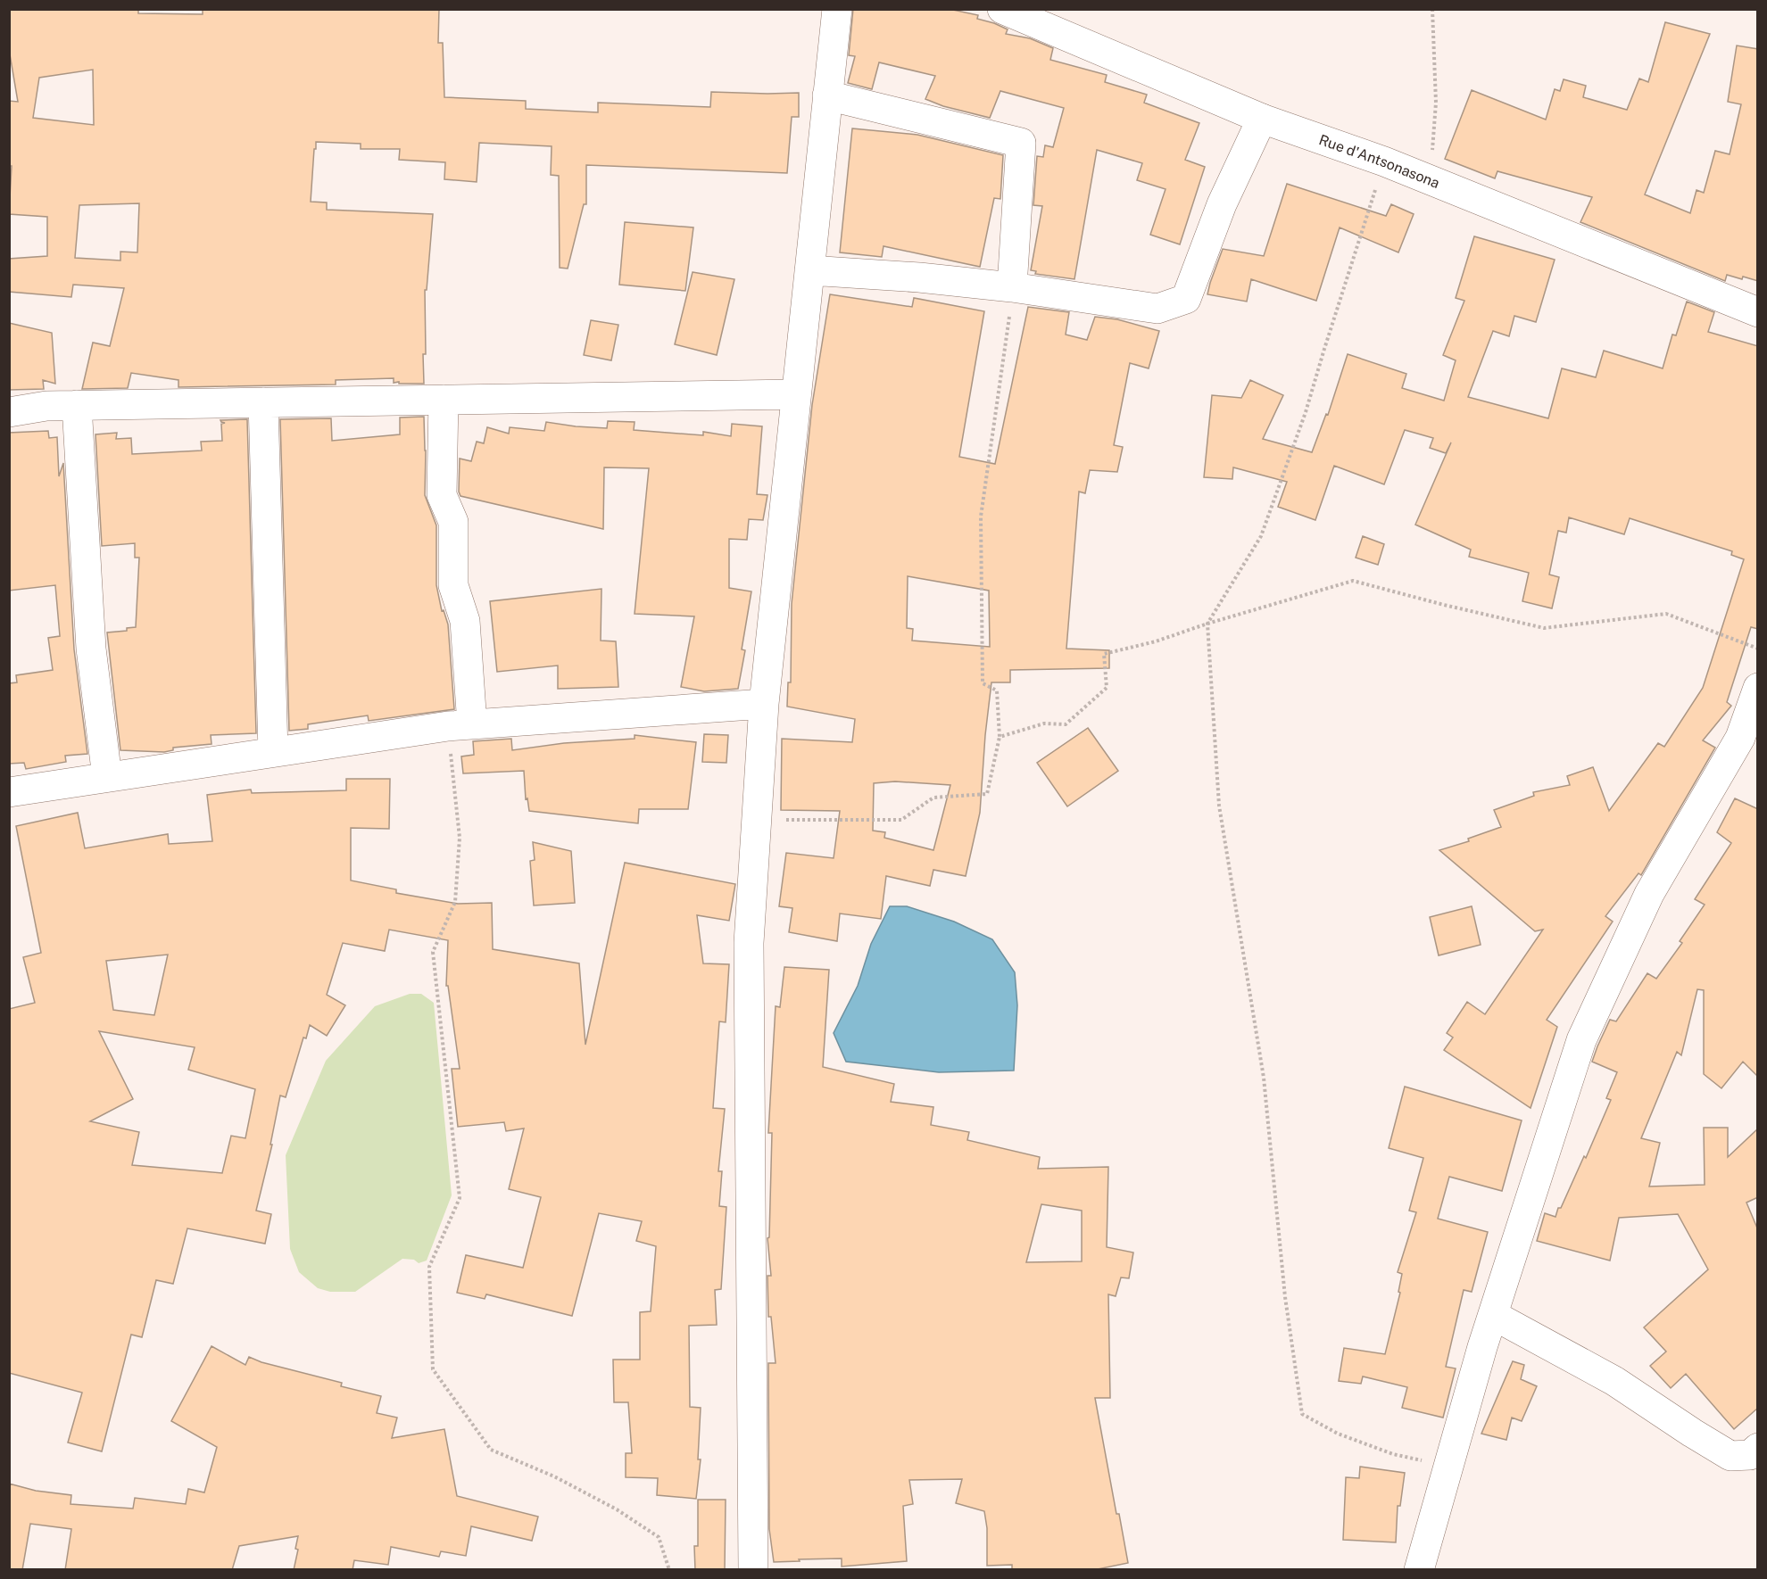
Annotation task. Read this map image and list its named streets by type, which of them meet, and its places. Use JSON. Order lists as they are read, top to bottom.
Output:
{
  "streets": {
    "street": ["Rue d'Antsonasona"]
  }
}
